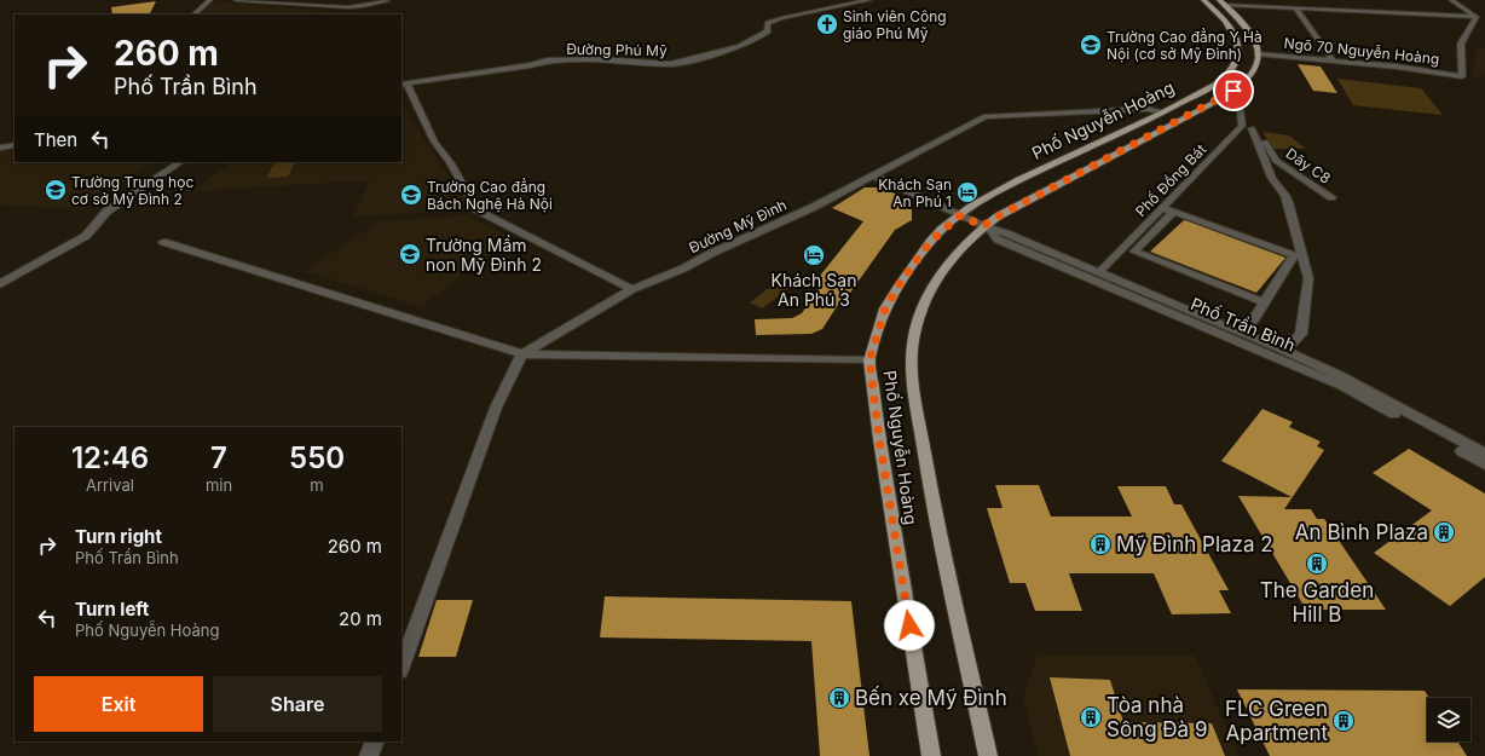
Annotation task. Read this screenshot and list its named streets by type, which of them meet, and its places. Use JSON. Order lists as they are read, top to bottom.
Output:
{
  "streets": {
    "main road": ["Phố Nguyễn Hoàng"],
    "street": [
      "Đường Phú Mỹ",
      "Ngõ 70 Nguyễn Hoàng",
      "Dãy C8",
      "Phố Đồng Bát",
      "Đường Mỹ Đình",
      "Phố Trần Bình"
    ]
  },
  "crossings": [
    ["Ngõ 70 Nguyễn Hoàng", "Phố Nguyễn Hoàng"],
    ["Phố Nguyễn Hoàng", "Đường Mỹ Đình"],
    ["Phố Nguyễn Hoàng", "Phố Trần Bình"],
    ["Dãy C8", "Phố Trần Bình"],
    ["Phố Đồng Bát", "Phố Trần Bình"],
    ["Đường Mỹ Đình", "Phố Trần Bình"]
  ],
  "places": {
    "church": ["Sinh viên Công giáo Phú Mỹ"],
    "school or university": [
      "Trường Cao đẳng Y Hà Nội (cơ sở Mỹ Đình)",
      "Trường Trung học cơ sở Mỹ Đình 2",
      "Trường Cao đẳng Bách Nghệ Hà Nội",
      "Trường Mầm non Mỹ Đình 2"
    ],
    "hotel": ["Khách Sạn An Phú 1", "Khách Sạn An Phú 3"],
    "building": [
      "An Bình Plaza",
      "Mỹ Đình Plaza 2",
      "The Garden Hill B",
      "Bến xe Mỹ Đình",
      "Tòa nhà Sông Đà 9",
      "FLC Green Apartment"
    ]
  },
  "page": {
    "turn": ["260 m", "Phố Trần Bình"],
    "then": "Then",
    "eta": [
      "12:46",
      "Arrival",
      "7",
      "min",
      "550",
      "m"
    ],
    "list": [
      {
        "name": "Turn right",
        "note": "Phố Trần Bình",
        "value": "260 m"
      },
      {
        "name": "Turn left",
        "note": "Phố Nguyễn Hoàng",
        "value": "20 m"
      }
    ],
    "buttons": ["Exit", "Share"]
  }
}
